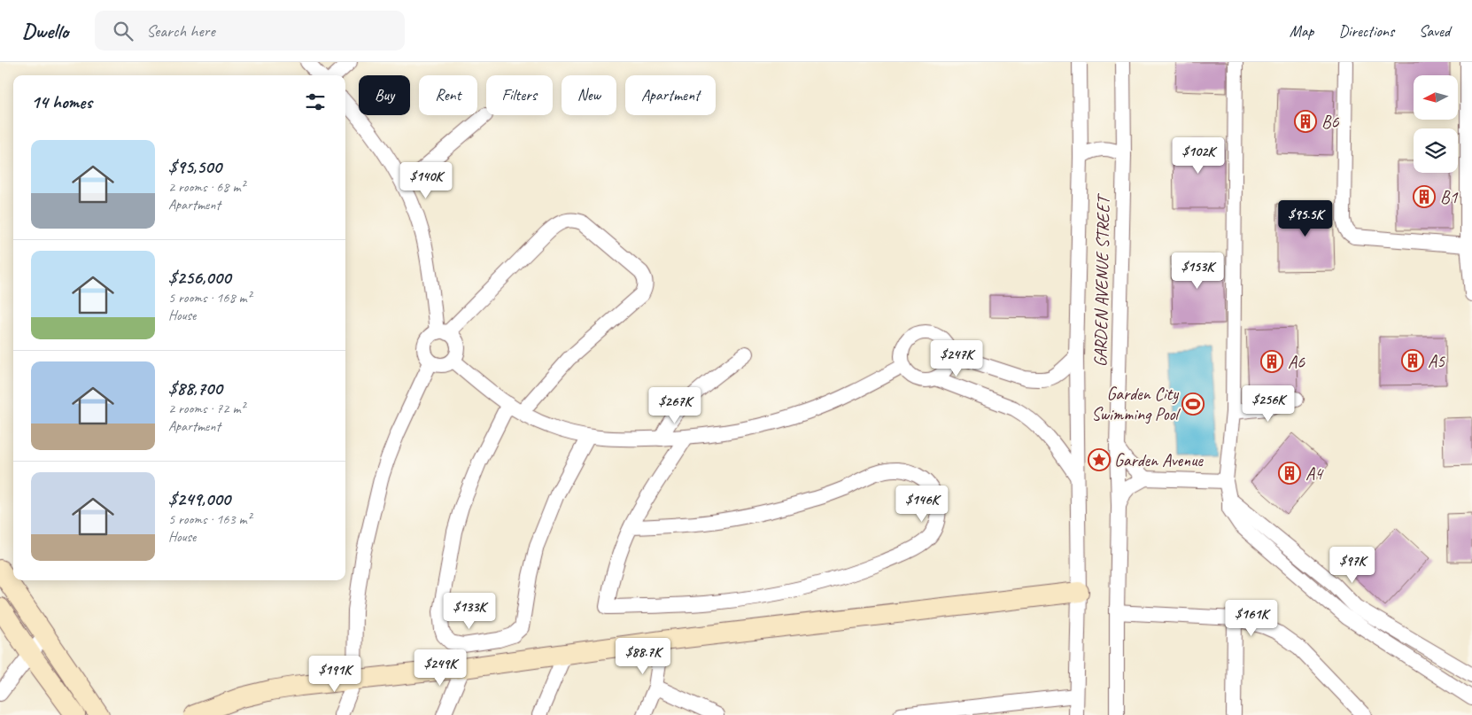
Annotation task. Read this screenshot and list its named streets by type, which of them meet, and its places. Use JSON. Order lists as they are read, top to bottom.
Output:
{
  "streets": {
    "street": ["GARDEN AVENUE STREET"]
  },
  "places": {
    "building": [
      "B6",
      "B1",
      "A5",
      "A6",
      "A4"
    ],
    "sports": ["Garden City Swimming Pool"],
    "place": ["Garden Avenue"]
  },
  "north": "left",
  "page": {
    "header": "Dwello",
    "search": "Search here",
    "nav": ["Map", "Directions", "Saved"],
    "chip": [
      "Buy",
      "Rent",
      "Filters",
      "New",
      "Apartment"
    ],
    "heading": "14 homes",
    "list": [
      {
        "name": "$95,500",
        "note": "2 rooms · 68 m² · Apartment"
      },
      {
        "name": "$256,000",
        "note": "5 rooms · 168 m² · House"
      },
      {
        "name": "$88,700",
        "note": "2 rooms · 72 m² · Apartment"
      },
      {
        "name": "$249,000",
        "note": "5 rooms · 163 m² · House"
      }
    ],
    "price": [
      "$102K",
      "$140K",
      "$95.5K",
      "$153K",
      "$247K",
      "$256K",
      "$267K",
      "$146K",
      "$97K",
      "$133K",
      "$161K",
      "$88.7K",
      "$249K",
      "$191K"
    ]
  }
}
